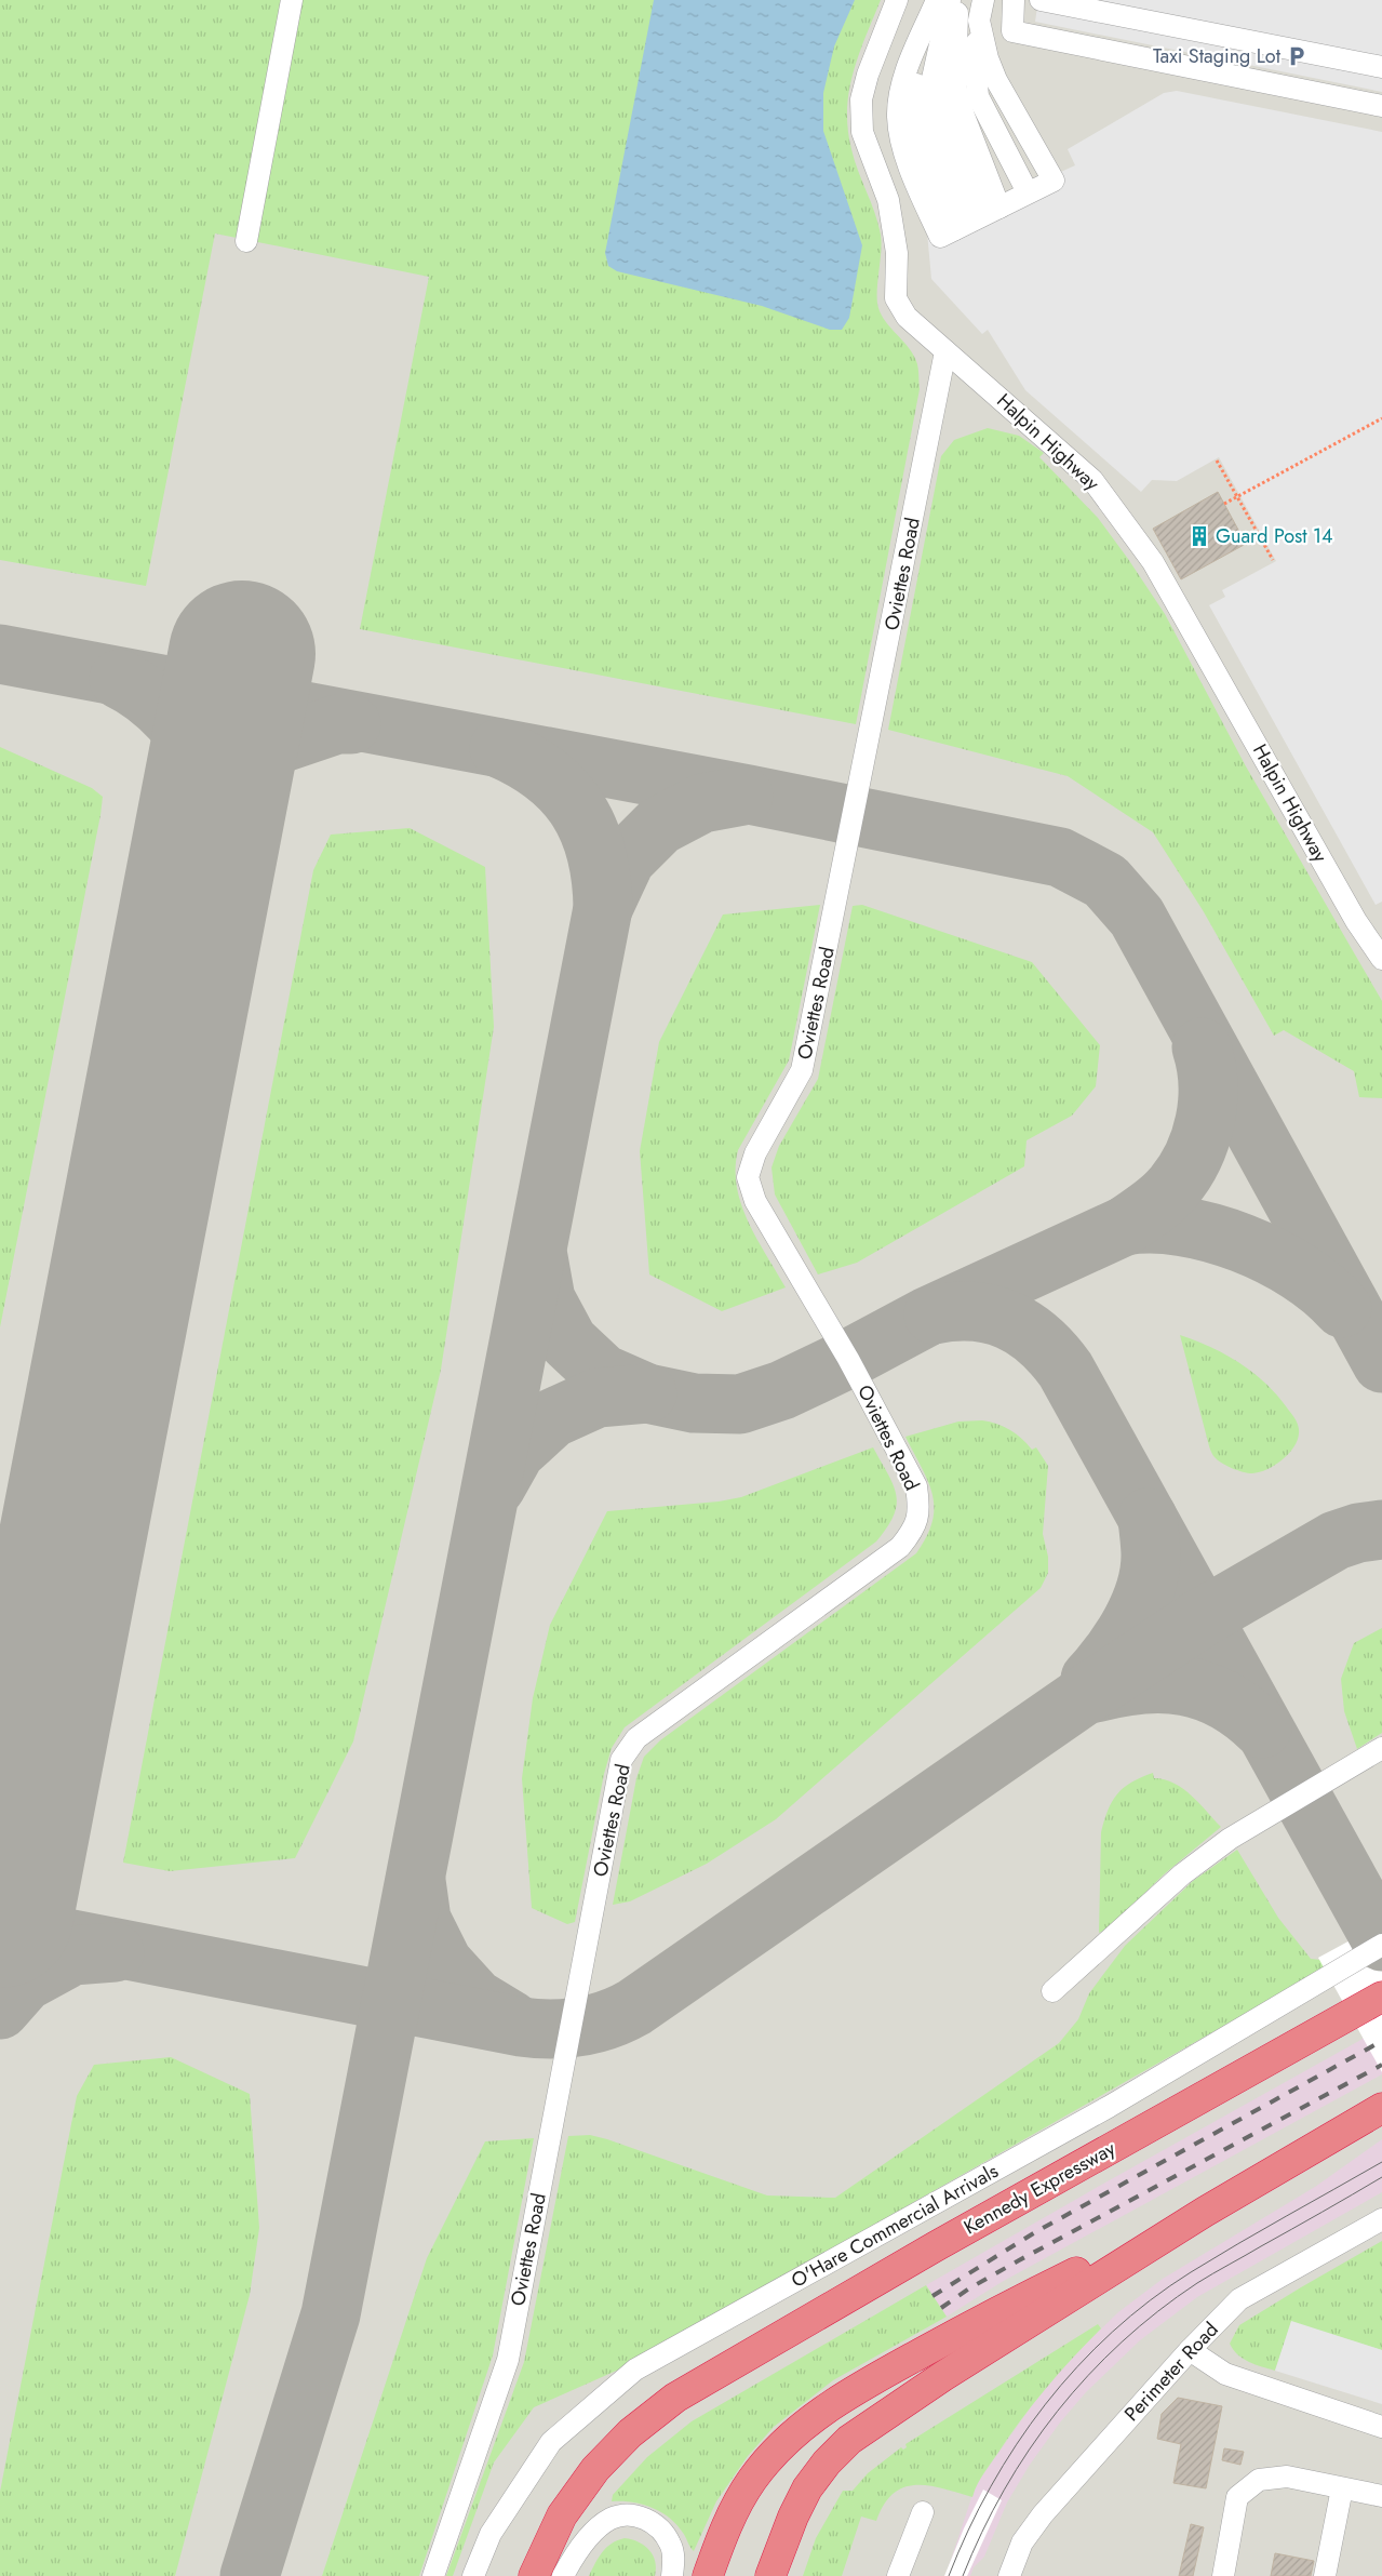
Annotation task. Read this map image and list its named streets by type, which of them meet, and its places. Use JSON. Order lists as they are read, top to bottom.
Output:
{
  "streets": {
    "highway": ["Kennedy Expressway"],
    "street": [
      "Halpin Highway",
      "Oviettes Road",
      "O'Hare Commercial Arrivals",
      "Perimeter Road"
    ]
  },
  "crossings": [
    ["Halpin Highway", "Oviettes Road"]
  ],
  "places": {
    "parking": ["Taxi Staging Lot"],
    "building": ["Guard Post 14"]
  }
}
